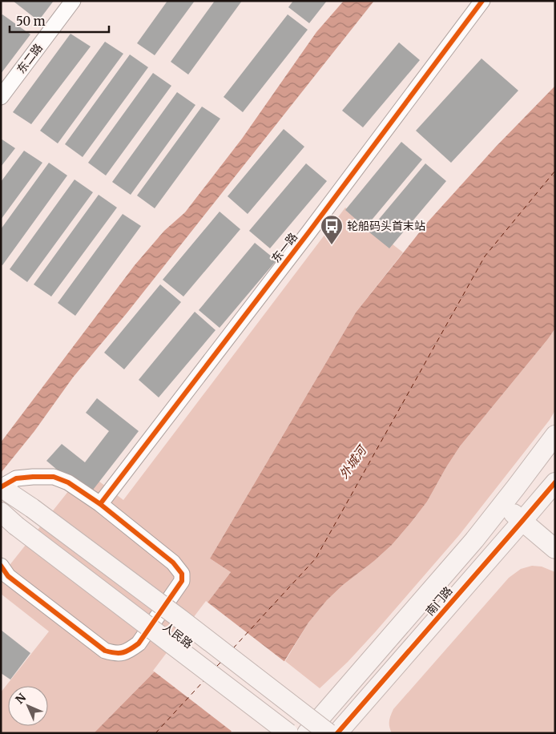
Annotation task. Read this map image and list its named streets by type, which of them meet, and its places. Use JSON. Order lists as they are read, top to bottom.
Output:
{
  "streets": {
    "main road": ["南门路", "人民路"],
    "street": ["东二路", "东一路"]
  },
  "water": ["外城河"],
  "places": {
    "bus stop": ["轮船码头首末站"]
  },
  "scale_bar": "50 m",
  "north": "top left"
}
